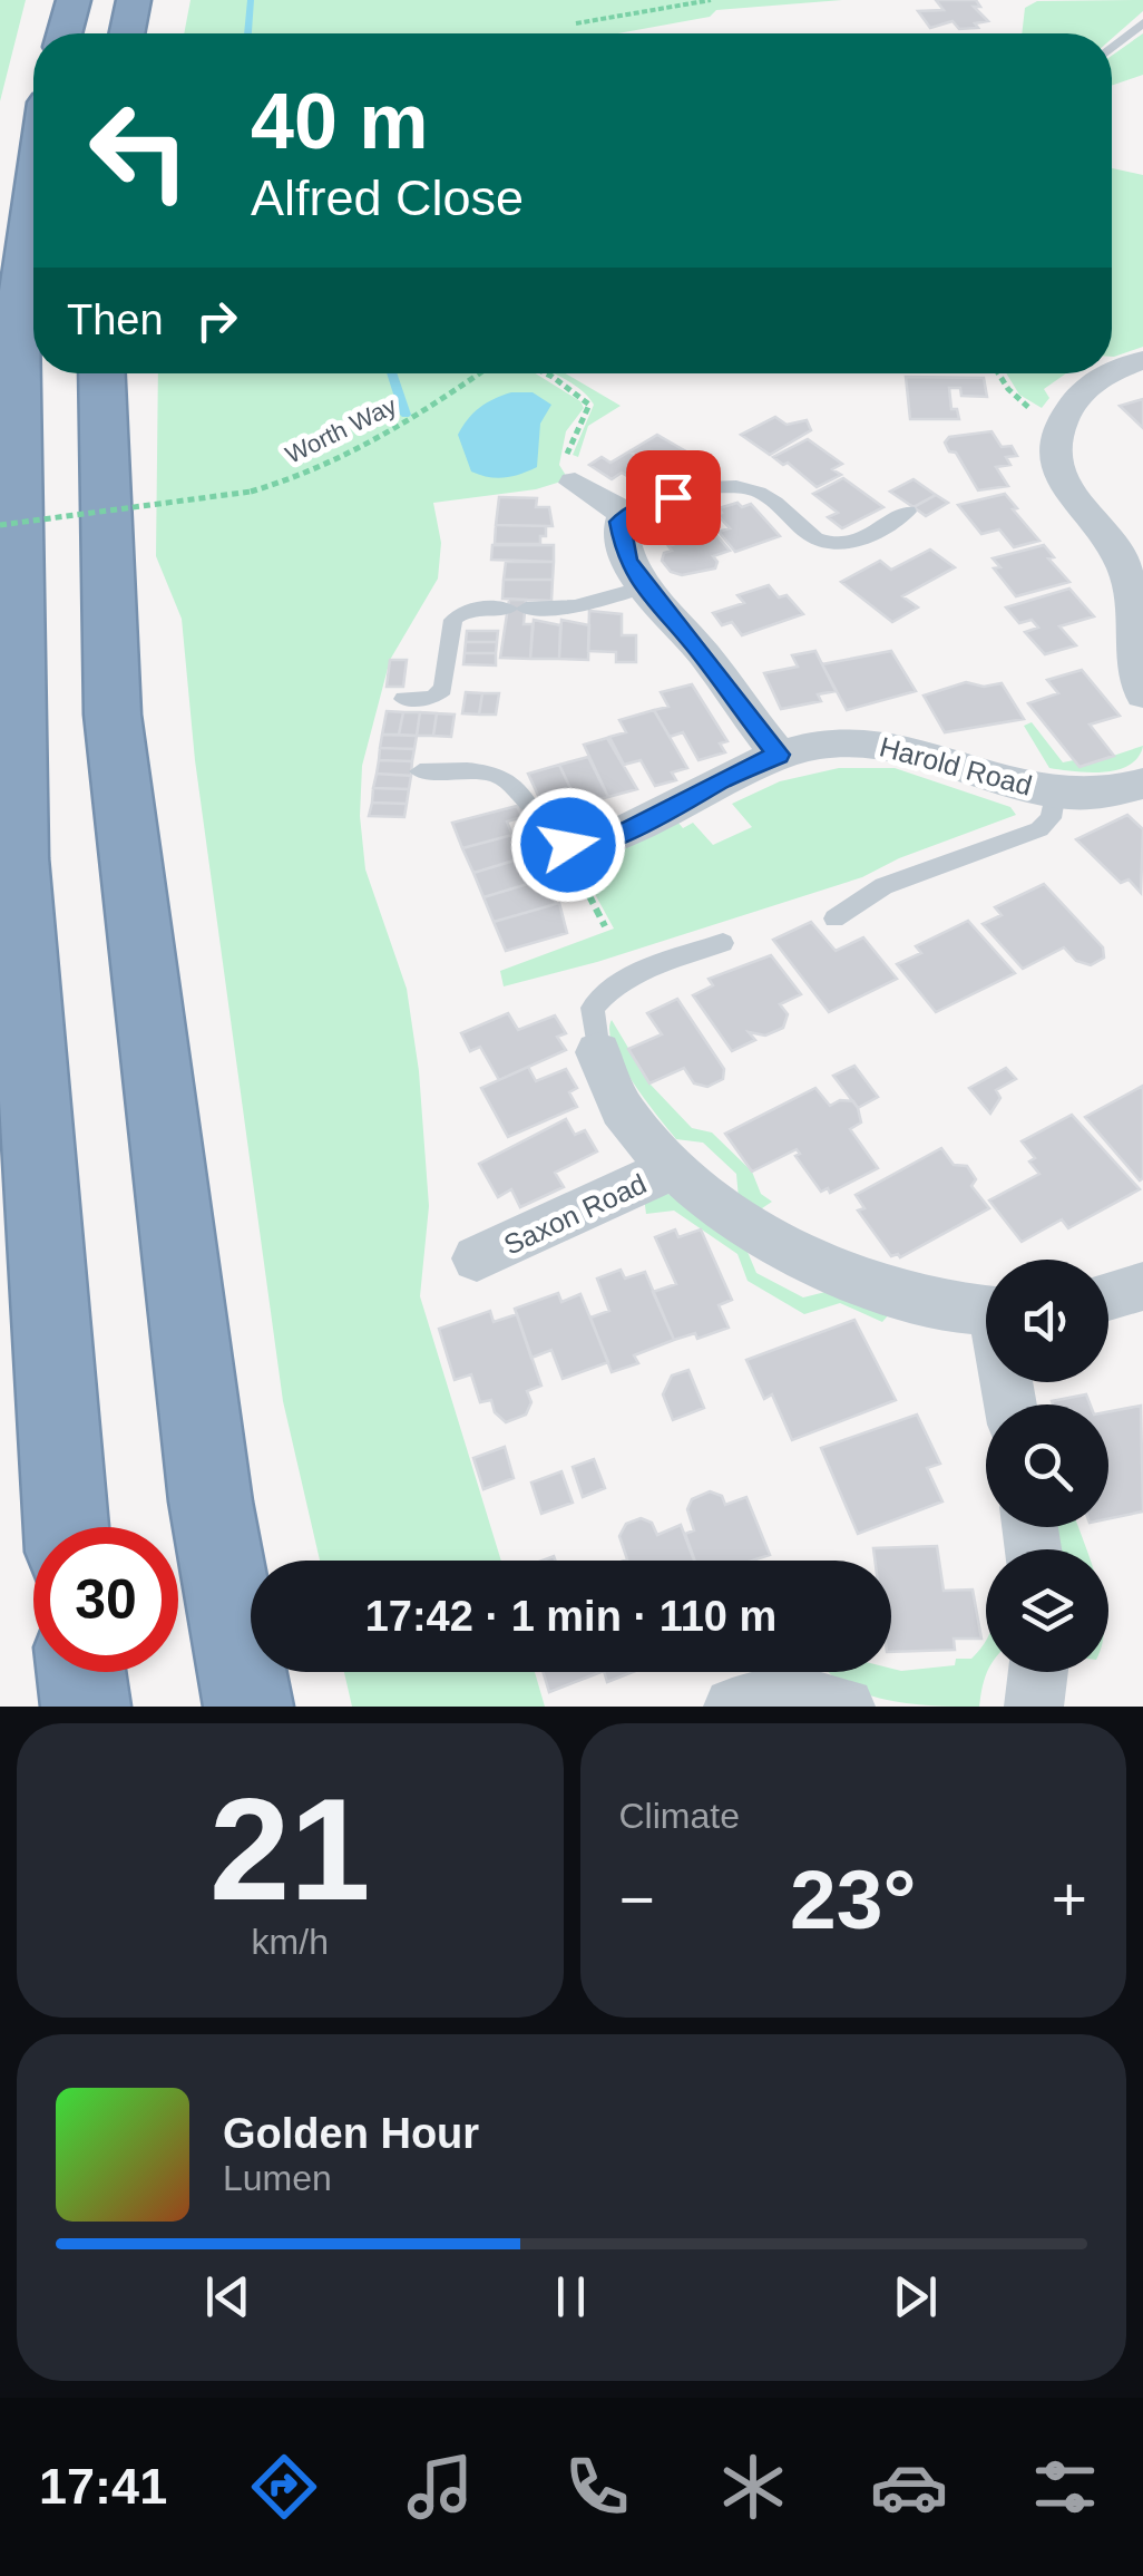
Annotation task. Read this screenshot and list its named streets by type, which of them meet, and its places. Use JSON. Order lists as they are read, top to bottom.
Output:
{
  "streets": {
    "street": ["Harold Road", "Saxon Road"],
    "path": ["Worth Way"]
  },
  "page": {
    "turn": ["40 m", "Alfred Close"],
    "then": "Then",
    "limit": "30",
    "trip": "17:42 · 1 min · 110 m",
    "tile": [
      ["21", "km/h"],
      "Climate"
    ],
    "heat": ["−", "23°", "+"],
    "song": ["Golden Hour", "Lumen"],
    "tabs": "17:41"
  }
}
